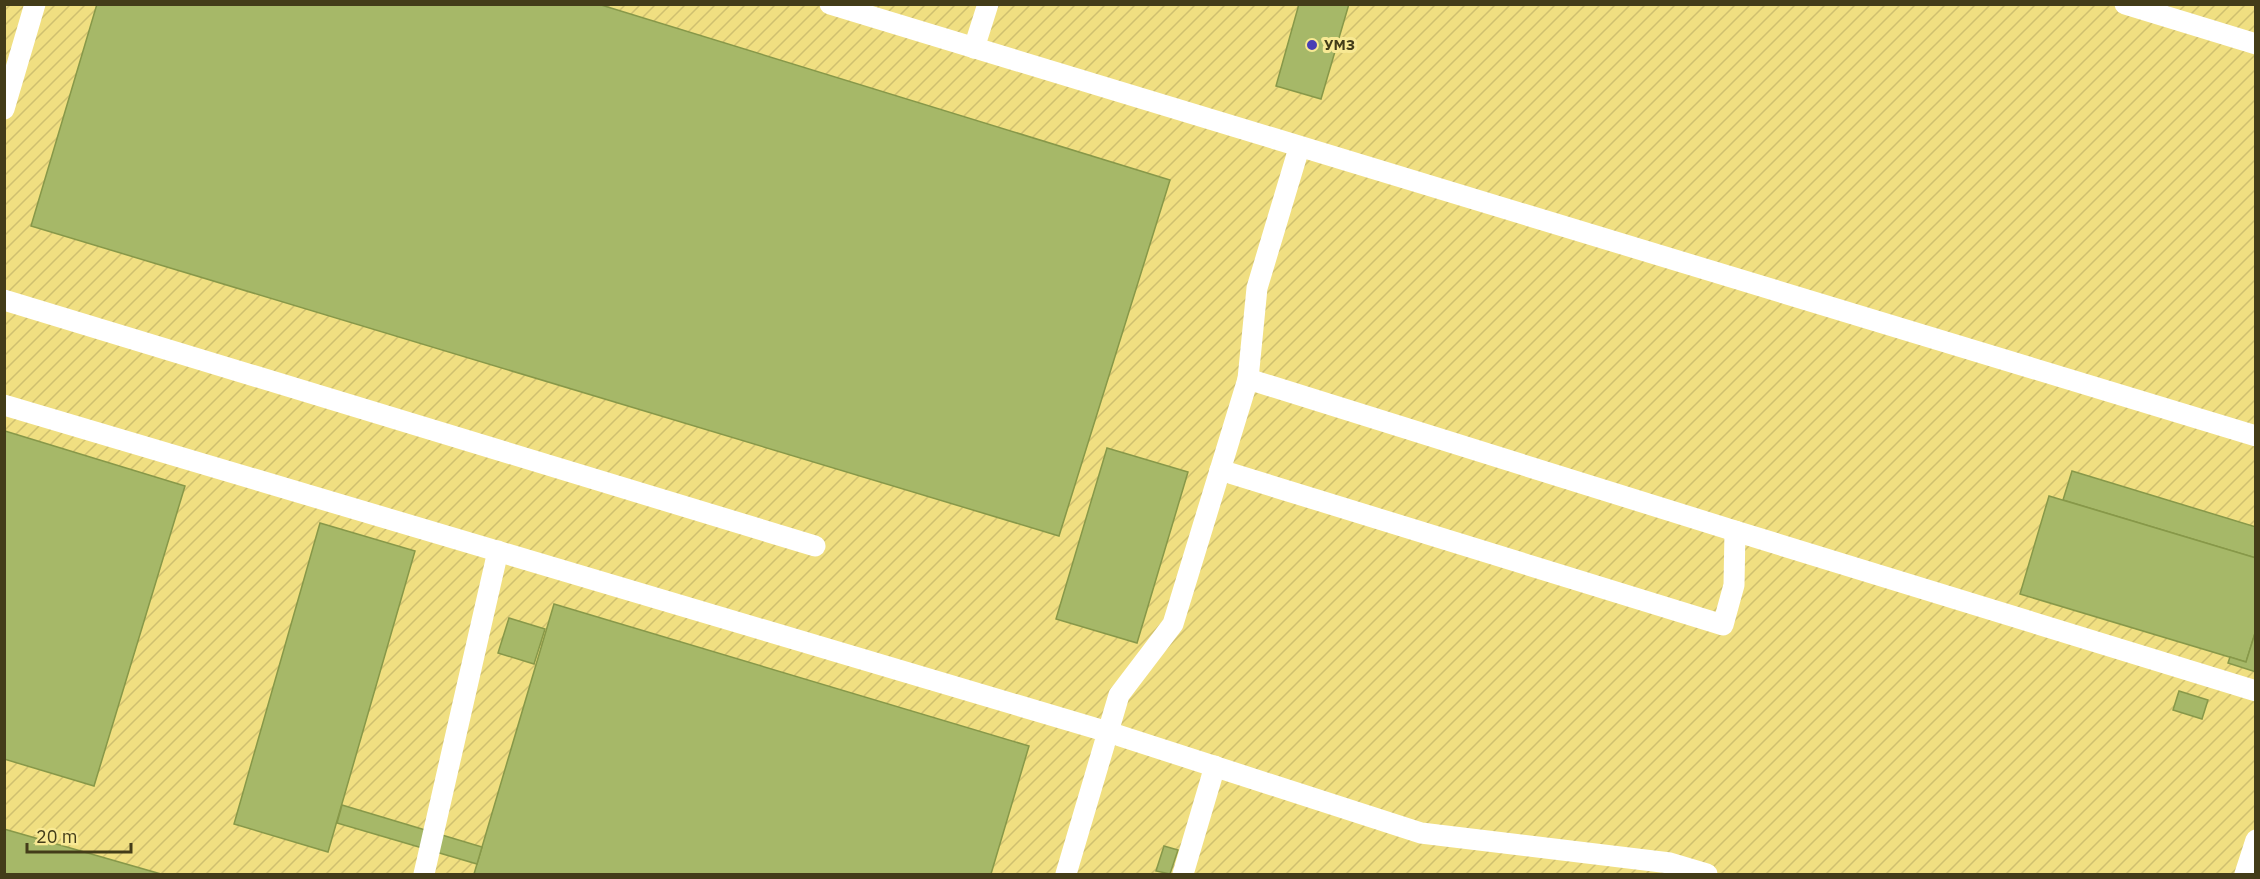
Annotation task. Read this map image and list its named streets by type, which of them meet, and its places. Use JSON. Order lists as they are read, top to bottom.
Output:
{
  "places": ["УМЗ"],
  "scale_bar": "20 m"
}
